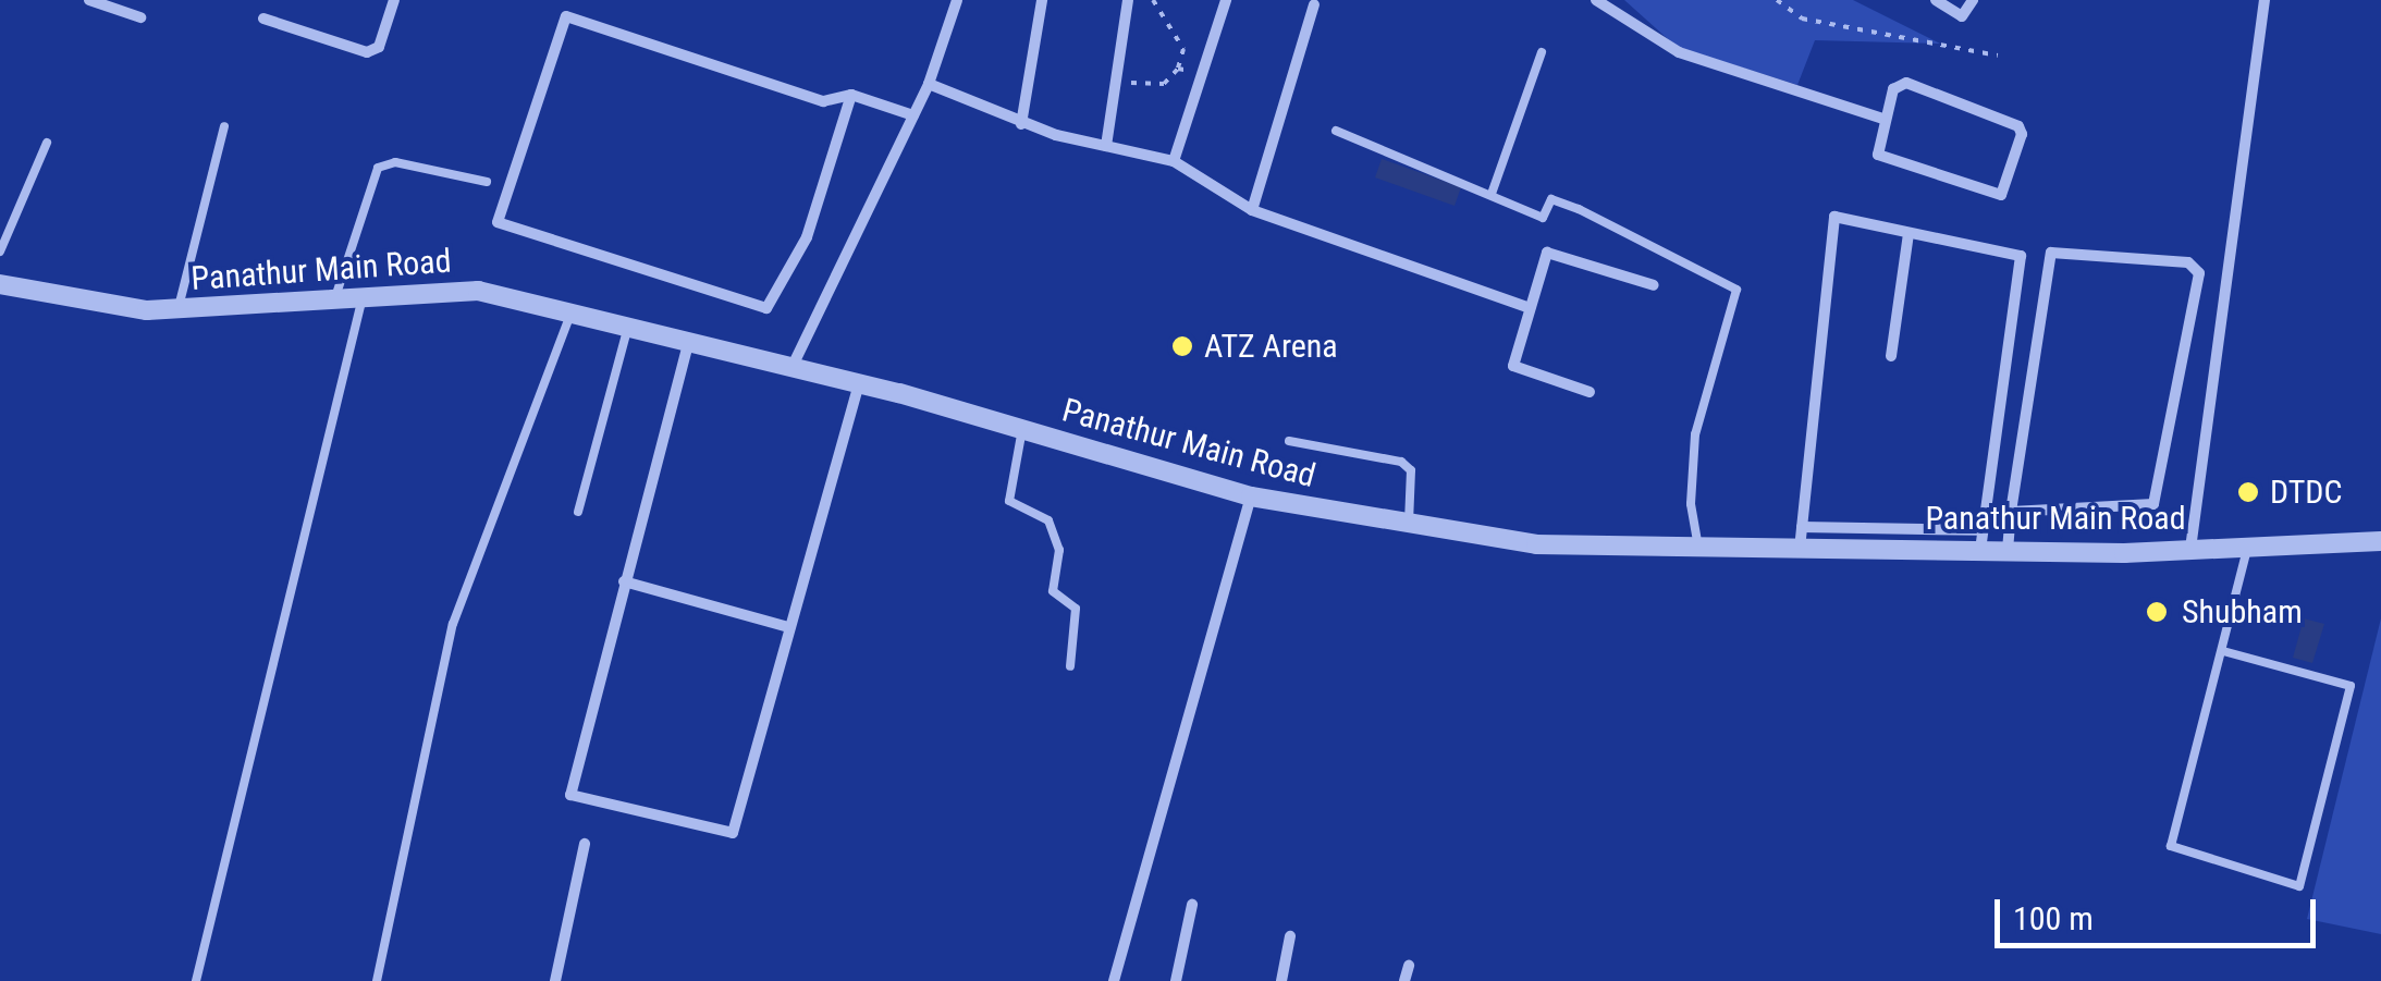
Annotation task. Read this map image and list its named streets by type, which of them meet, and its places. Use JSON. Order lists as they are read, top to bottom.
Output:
{
  "streets": {
    "street": ["Panathur Main Road"]
  },
  "places": ["ATZ Arena", "DTDC", "Shubham"],
  "scale_bar": "100 m"
}
